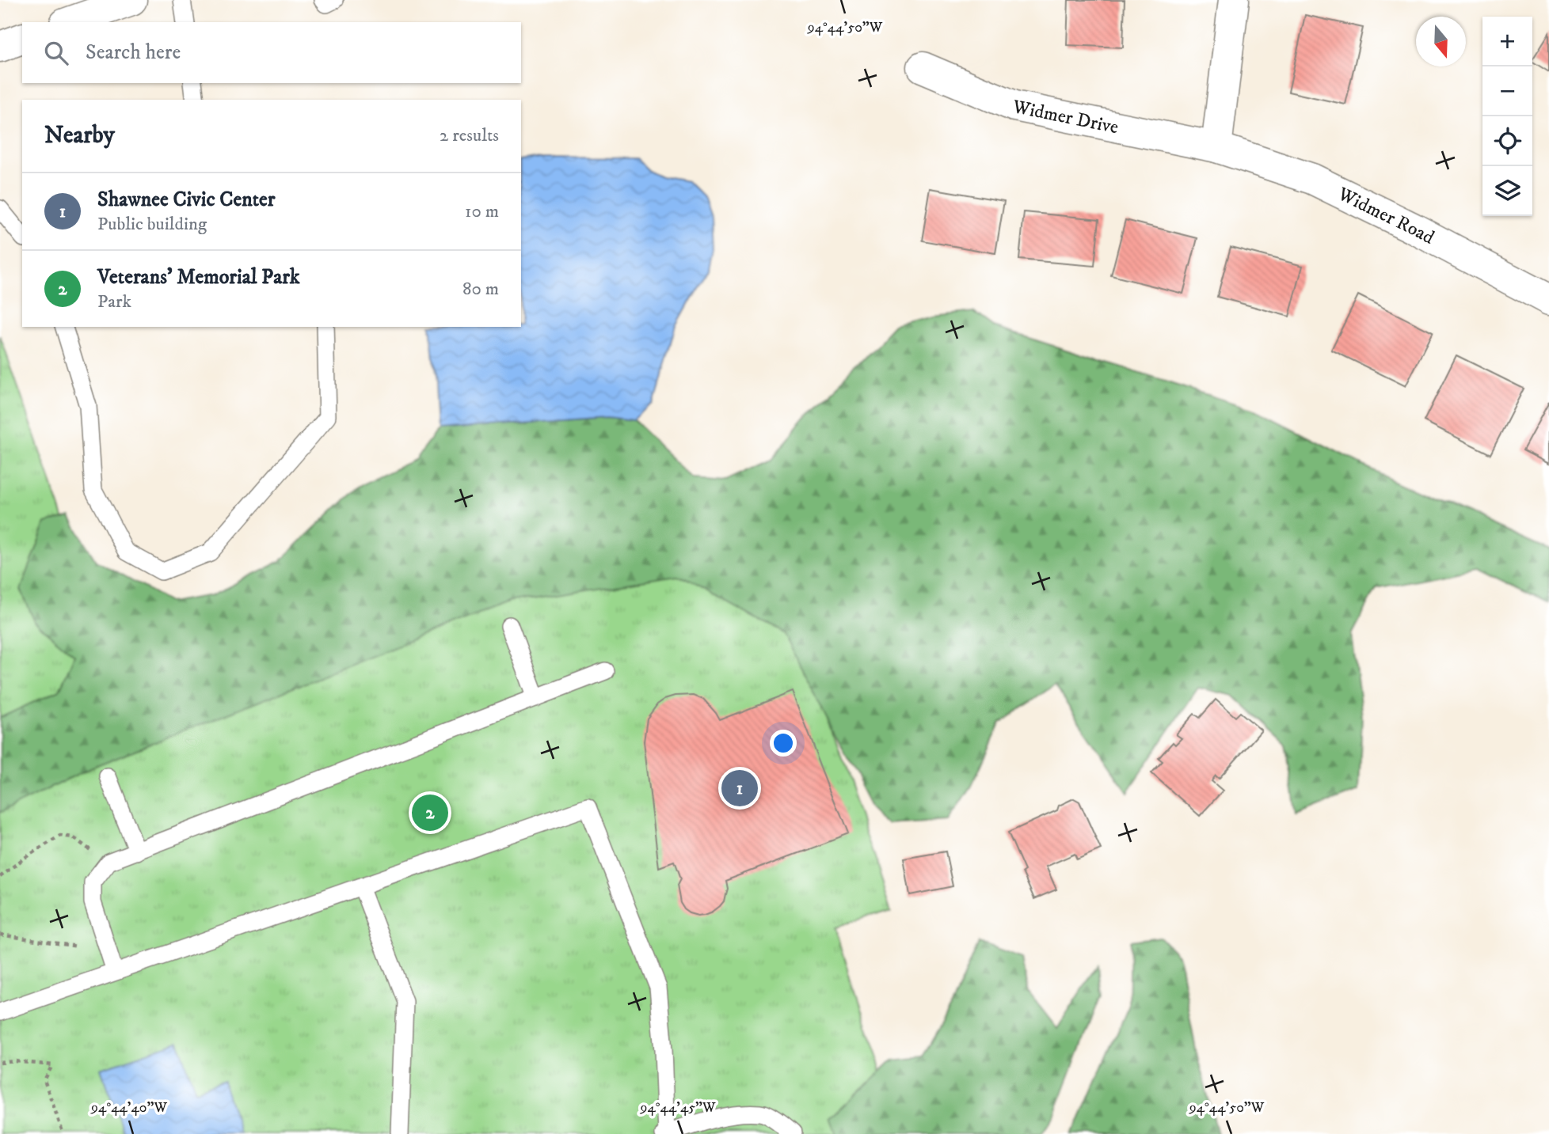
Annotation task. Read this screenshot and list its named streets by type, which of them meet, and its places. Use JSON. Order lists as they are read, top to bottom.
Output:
{
  "streets": {
    "street": ["Widmer Drive", "Widmer Road"]
  },
  "crossings": [
    ["Widmer Drive", "Widmer Road"]
  ],
  "north": "bottom",
  "page": {
    "map_buttons": ["+", "−"],
    "search": "Search here",
    "heading": ["Nearby", "2 results"],
    "list": [
      {
        "mark": "1",
        "name": "Shawnee Civic Center",
        "note": "Public building",
        "value": "10 m"
      },
      {
        "mark": "2",
        "name": "Veterans' Memorial Park",
        "note": "Park",
        "value": "80 m"
      }
    ],
    "pins": ["1", "2"]
  },
  "coordinates": ["94°44'50\"W", "94°44'40\"W", "94°44'45\"W"]
}
